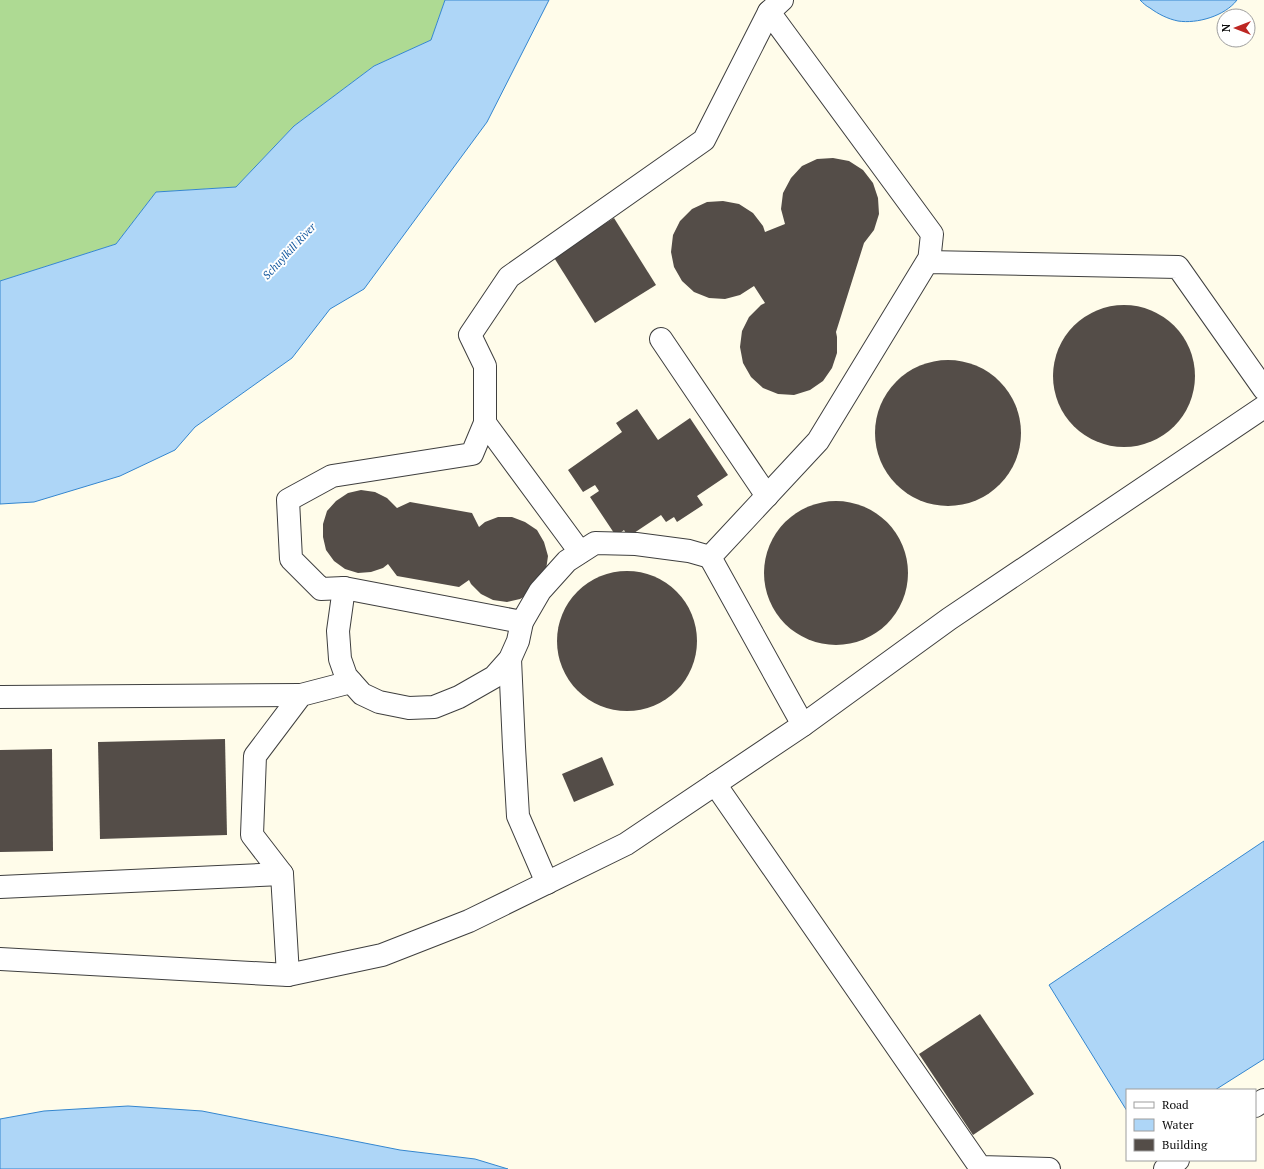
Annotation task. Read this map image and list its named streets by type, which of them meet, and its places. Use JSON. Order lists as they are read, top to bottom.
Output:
{
  "water": ["Schuylkill River"],
  "legend": ["Road", "Water", "Building"],
  "north": "left"
}
